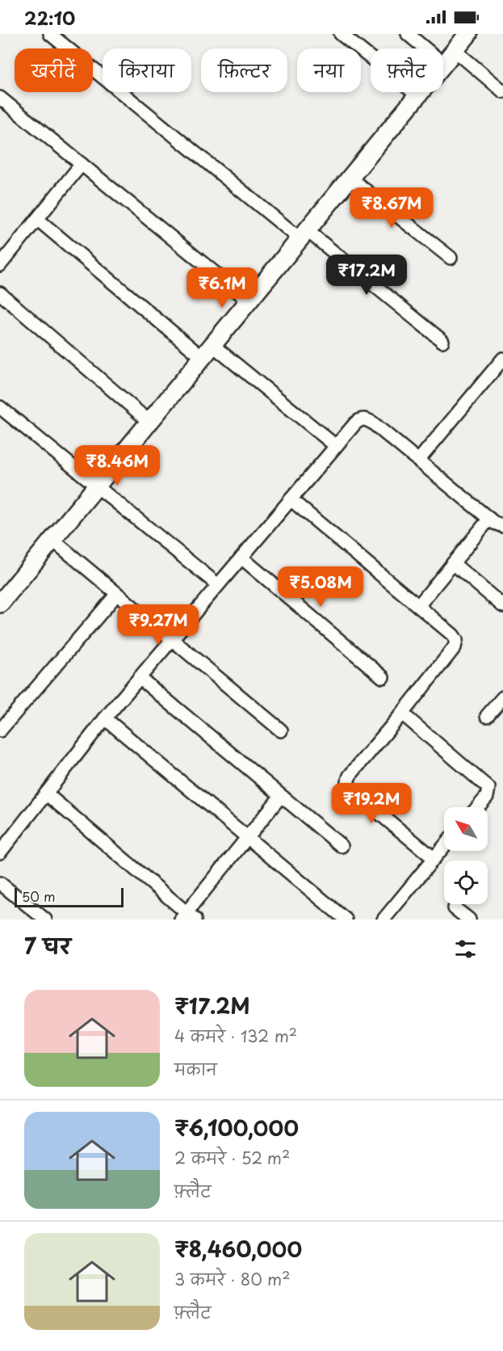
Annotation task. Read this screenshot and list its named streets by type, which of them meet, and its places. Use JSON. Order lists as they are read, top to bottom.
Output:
{
  "scale_bar": "50 m",
  "north": "top left",
  "page": {
    "status": "22:10",
    "chip": [
      "खरीदें",
      "किराया",
      "फ़िल्टर",
      "नया",
      "फ़्लैट"
    ],
    "price": [
      "₹8.67M",
      "₹17.2M",
      "₹6.1M",
      "₹8.46M",
      "₹5.08M",
      "₹9.27M",
      "₹19.2M"
    ],
    "scale": "50 m",
    "heading": "7 घर",
    "list": [
      {
        "name": "₹17.2M",
        "note": "4 कमरे · 132 m² · मकान"
      },
      {
        "name": "₹6,100,000",
        "note": "2 कमरे · 52 m² · फ़्लैट"
      },
      {
        "name": "₹8,460,000",
        "note": "3 कमरे · 80 m² · फ़्लैट"
      }
    ]
  }
}
